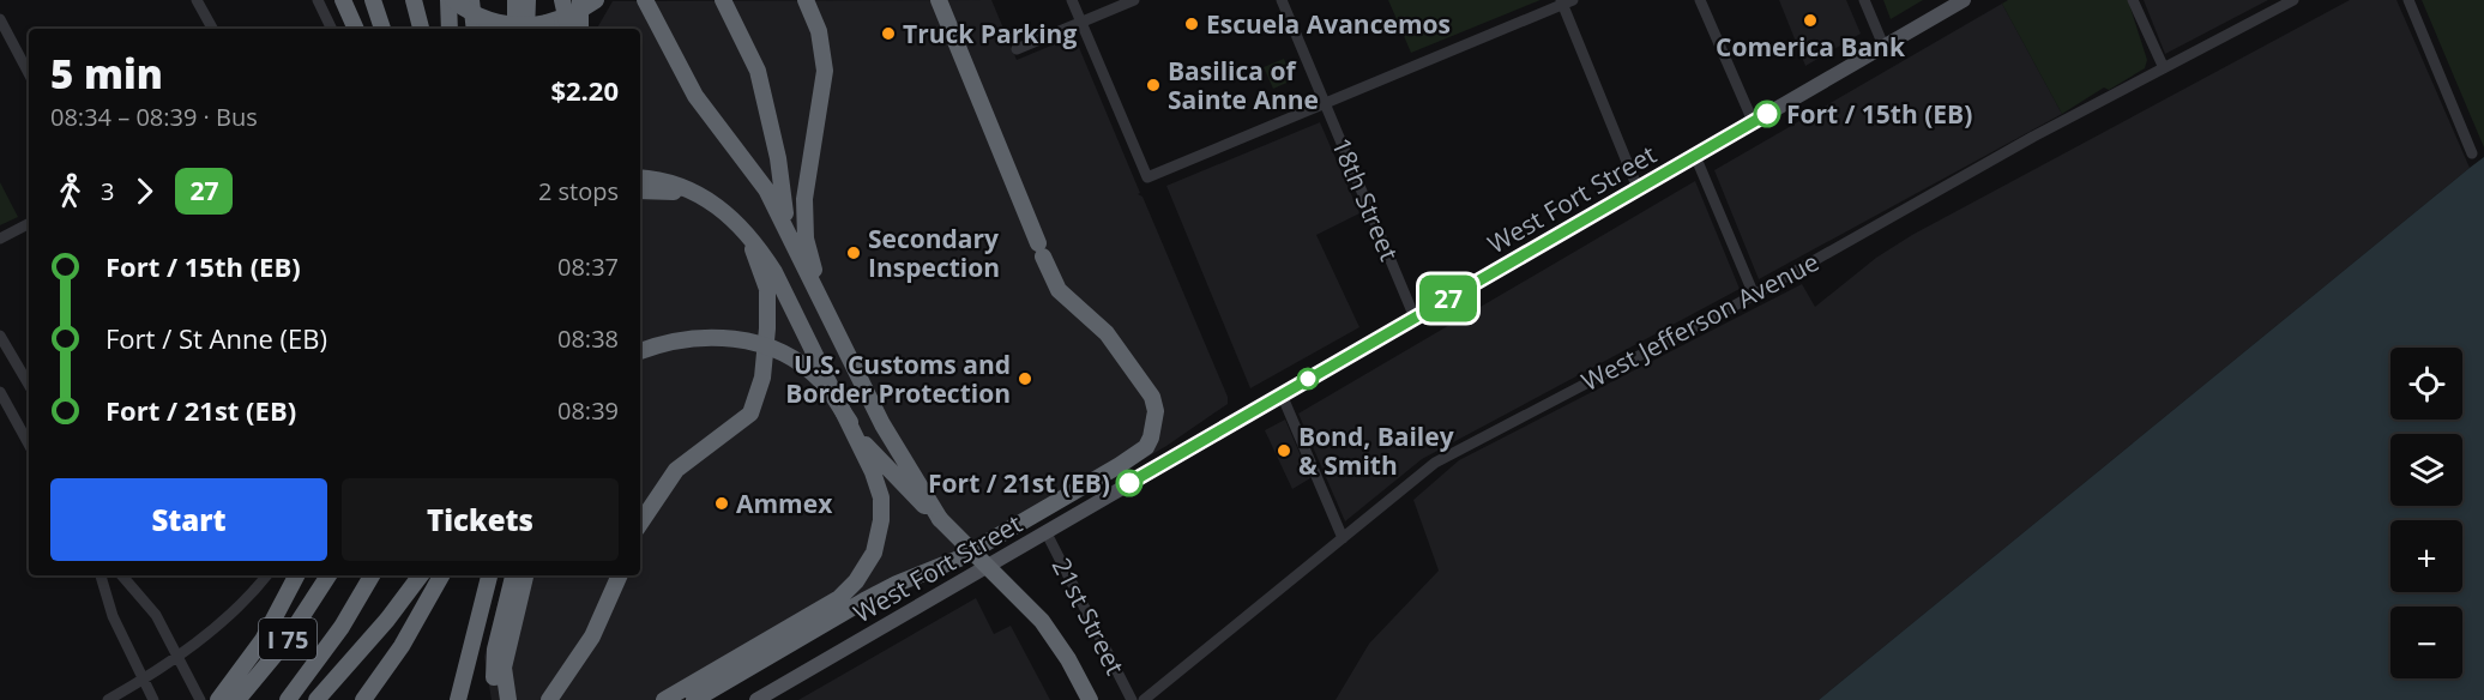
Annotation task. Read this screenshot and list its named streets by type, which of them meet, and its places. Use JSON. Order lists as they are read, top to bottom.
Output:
{
  "streets": {
    "highway": ["I 75"],
    "main road": ["West Fort Street"],
    "street": ["18th Street", "West Jefferson Avenue", "21st Street"]
  },
  "crossings": [
    ["18th Street", "West Fort Street"],
    ["West Fort Street", "21st Street"]
  ],
  "places": [
    "Comerica Bank",
    "Escuela Avancemos",
    "Truck Parking",
    "Basilica of Sainte Anne",
    "Fort / 15th (EB)",
    "Secondary Inspection",
    "U.S. Customs and Border Protection",
    "Bond, Bailey & Smith",
    "Fort / 21st (EB)",
    "Ammex"
  ],
  "lines": ["bus line 27"],
  "page": {
    "on_map": "27",
    "heading": ["5 min", "08:34 – 08:39 · Bus", "$2.20"],
    "legs": ["3", "27", "2 stops"],
    "list": [
      {
        "name": "Fort / 15th (EB)",
        "value": "08:37"
      },
      {
        "name": "Fort / St Anne (EB)",
        "value": "08:38"
      },
      {
        "name": "Fort / 21st (EB)",
        "value": "08:39"
      }
    ],
    "map_buttons": ["+", "−"],
    "buttons": ["Start", "Tickets"]
  }
}
